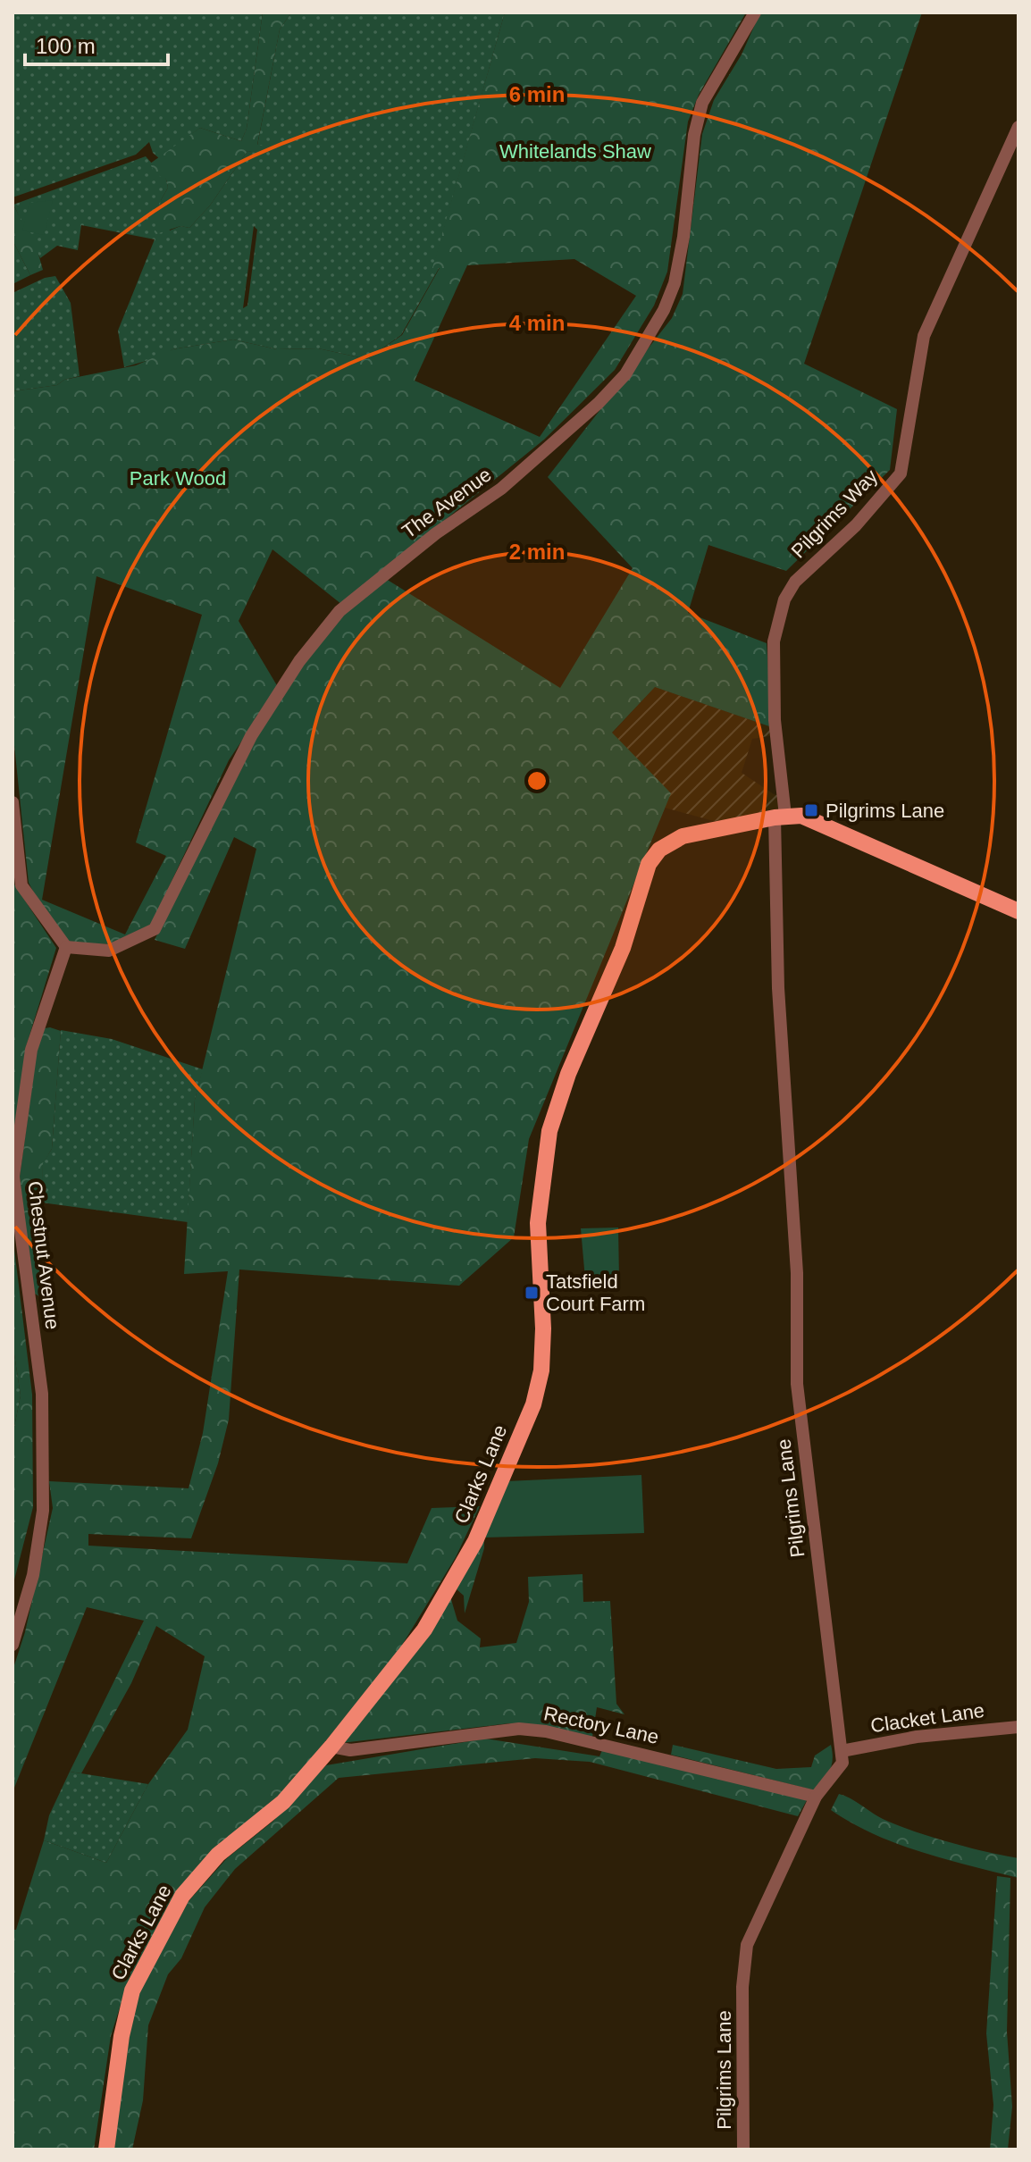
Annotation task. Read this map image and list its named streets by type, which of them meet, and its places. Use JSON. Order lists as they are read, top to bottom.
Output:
{
  "streets": {
    "main road": ["Clarks Lane"],
    "street": [
      "The Avenue",
      "Pilgrims Way",
      "Chestnut Avenue",
      "Pilgrims Lane",
      "Clacket Lane",
      "Rectory Lane"
    ]
  },
  "crossings": [
    ["The Avenue", "Chestnut Avenue"],
    ["Pilgrims Way", "Clarks Lane"],
    ["Pilgrims Way", "Pilgrims Lane"],
    ["Clarks Lane", "Pilgrims Lane"],
    ["Clarks Lane", "Rectory Lane"],
    ["Pilgrims Lane", "Clacket Lane"],
    ["Pilgrims Lane", "Rectory Lane"]
  ],
  "parks": ["Whitelands Shaw", "Park Wood"],
  "places": {
    "transit": ["Pilgrims Lane", "Tatsfield Court Farm"]
  },
  "scale_bar": "100 m",
  "rings": ["6 min", "4 min", "2 min"]
}
